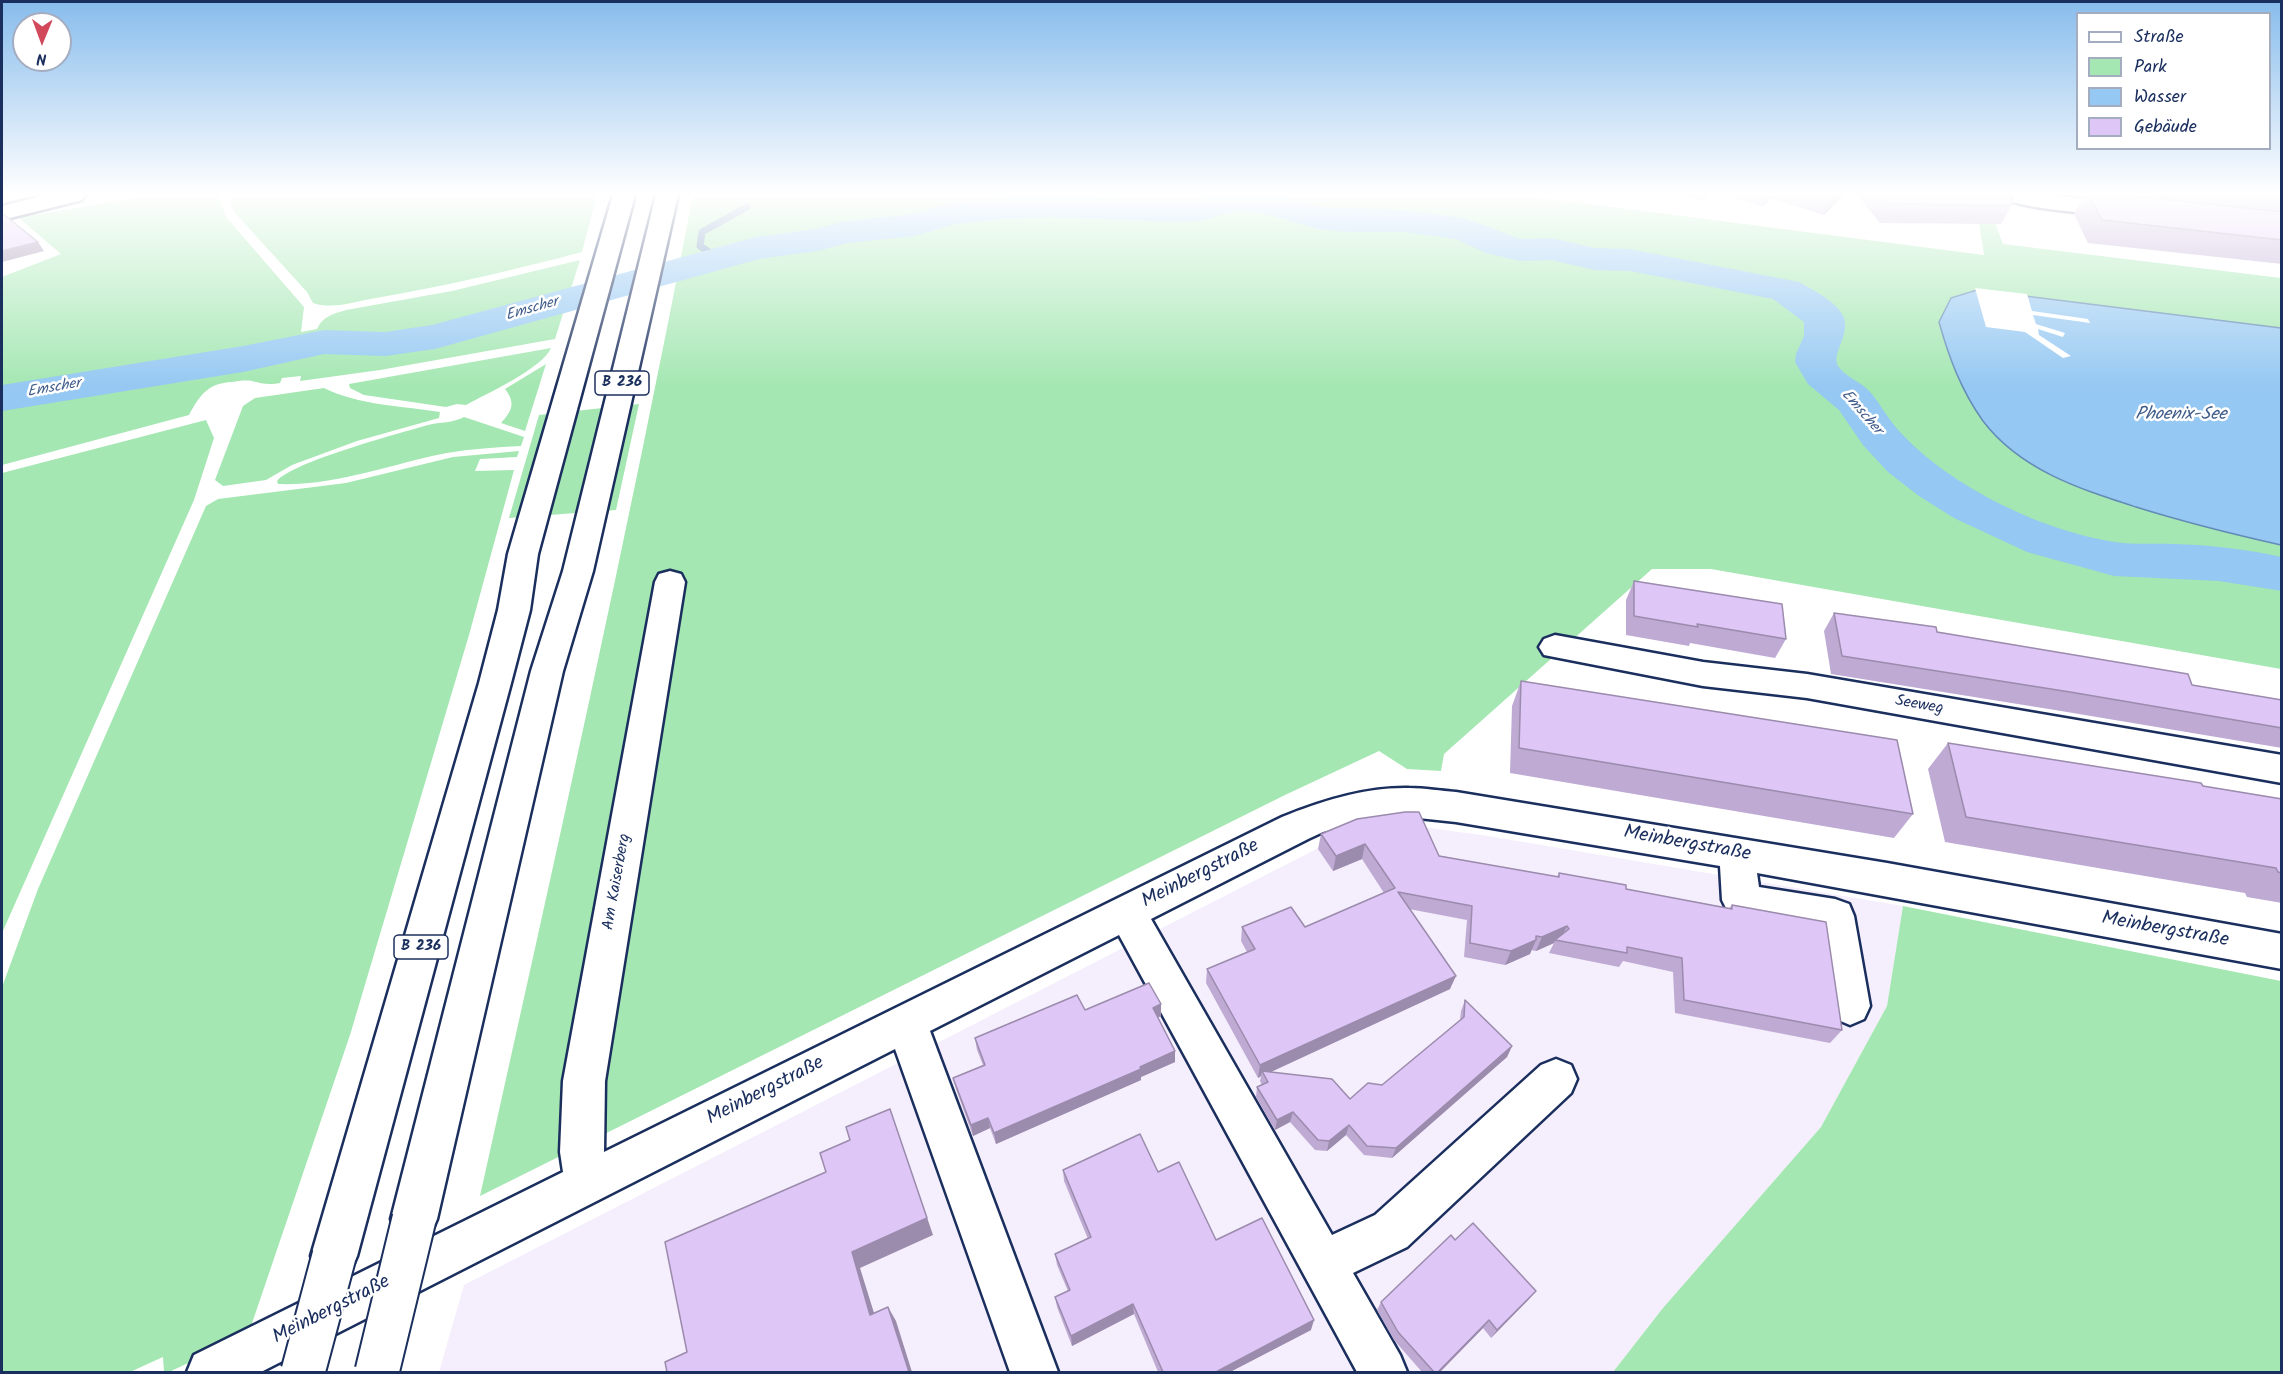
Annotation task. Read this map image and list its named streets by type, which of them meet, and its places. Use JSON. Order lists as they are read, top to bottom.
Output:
{
  "streets": {
    "main road": [
      "B 236",
      "Seeweg",
      "Meinbergstraße",
      "Am Kaiserberg"
    ]
  },
  "crossings": [
    ["Meinbergstraße", "Am Kaiserberg"]
  ],
  "water": ["Emscher", "Phoenix-See"],
  "legend": [
    "Straße",
    "Park",
    "Wasser",
    "Gebäude"
  ],
  "north": "bottom"
}
